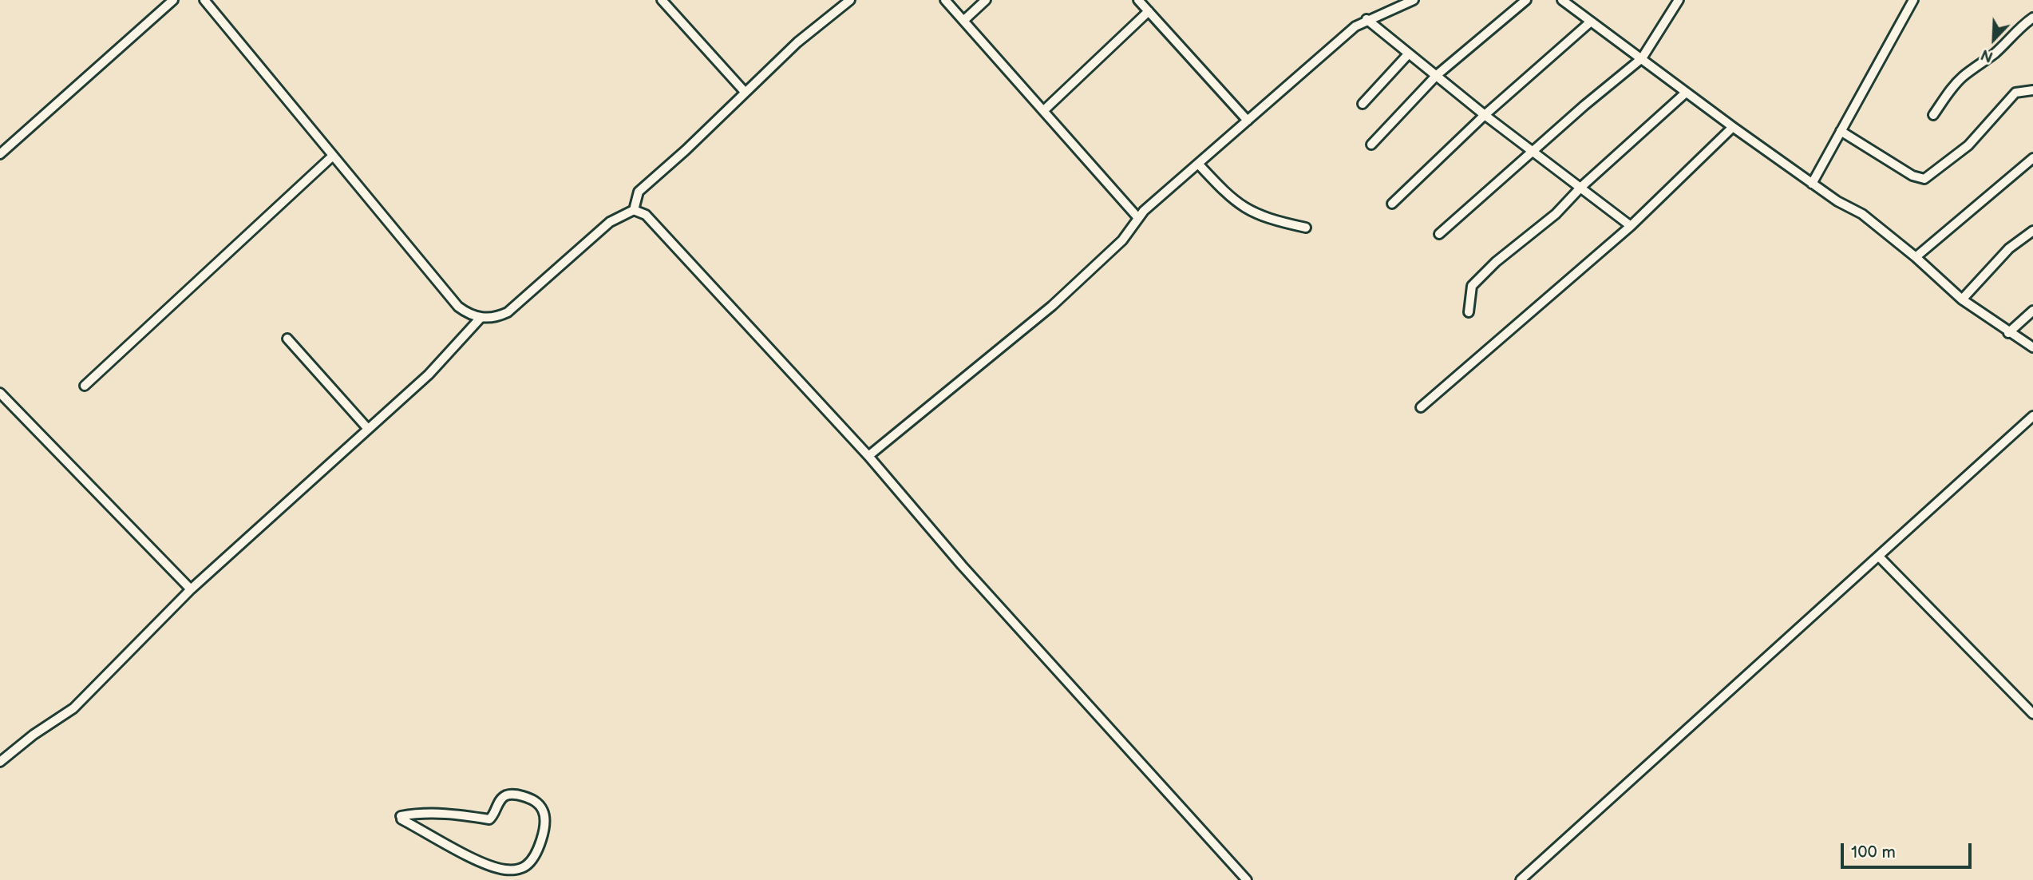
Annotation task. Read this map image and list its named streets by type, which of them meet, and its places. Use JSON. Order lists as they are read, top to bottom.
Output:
{
  "scale_bar": "100 m",
  "north": "bottom left"
}
